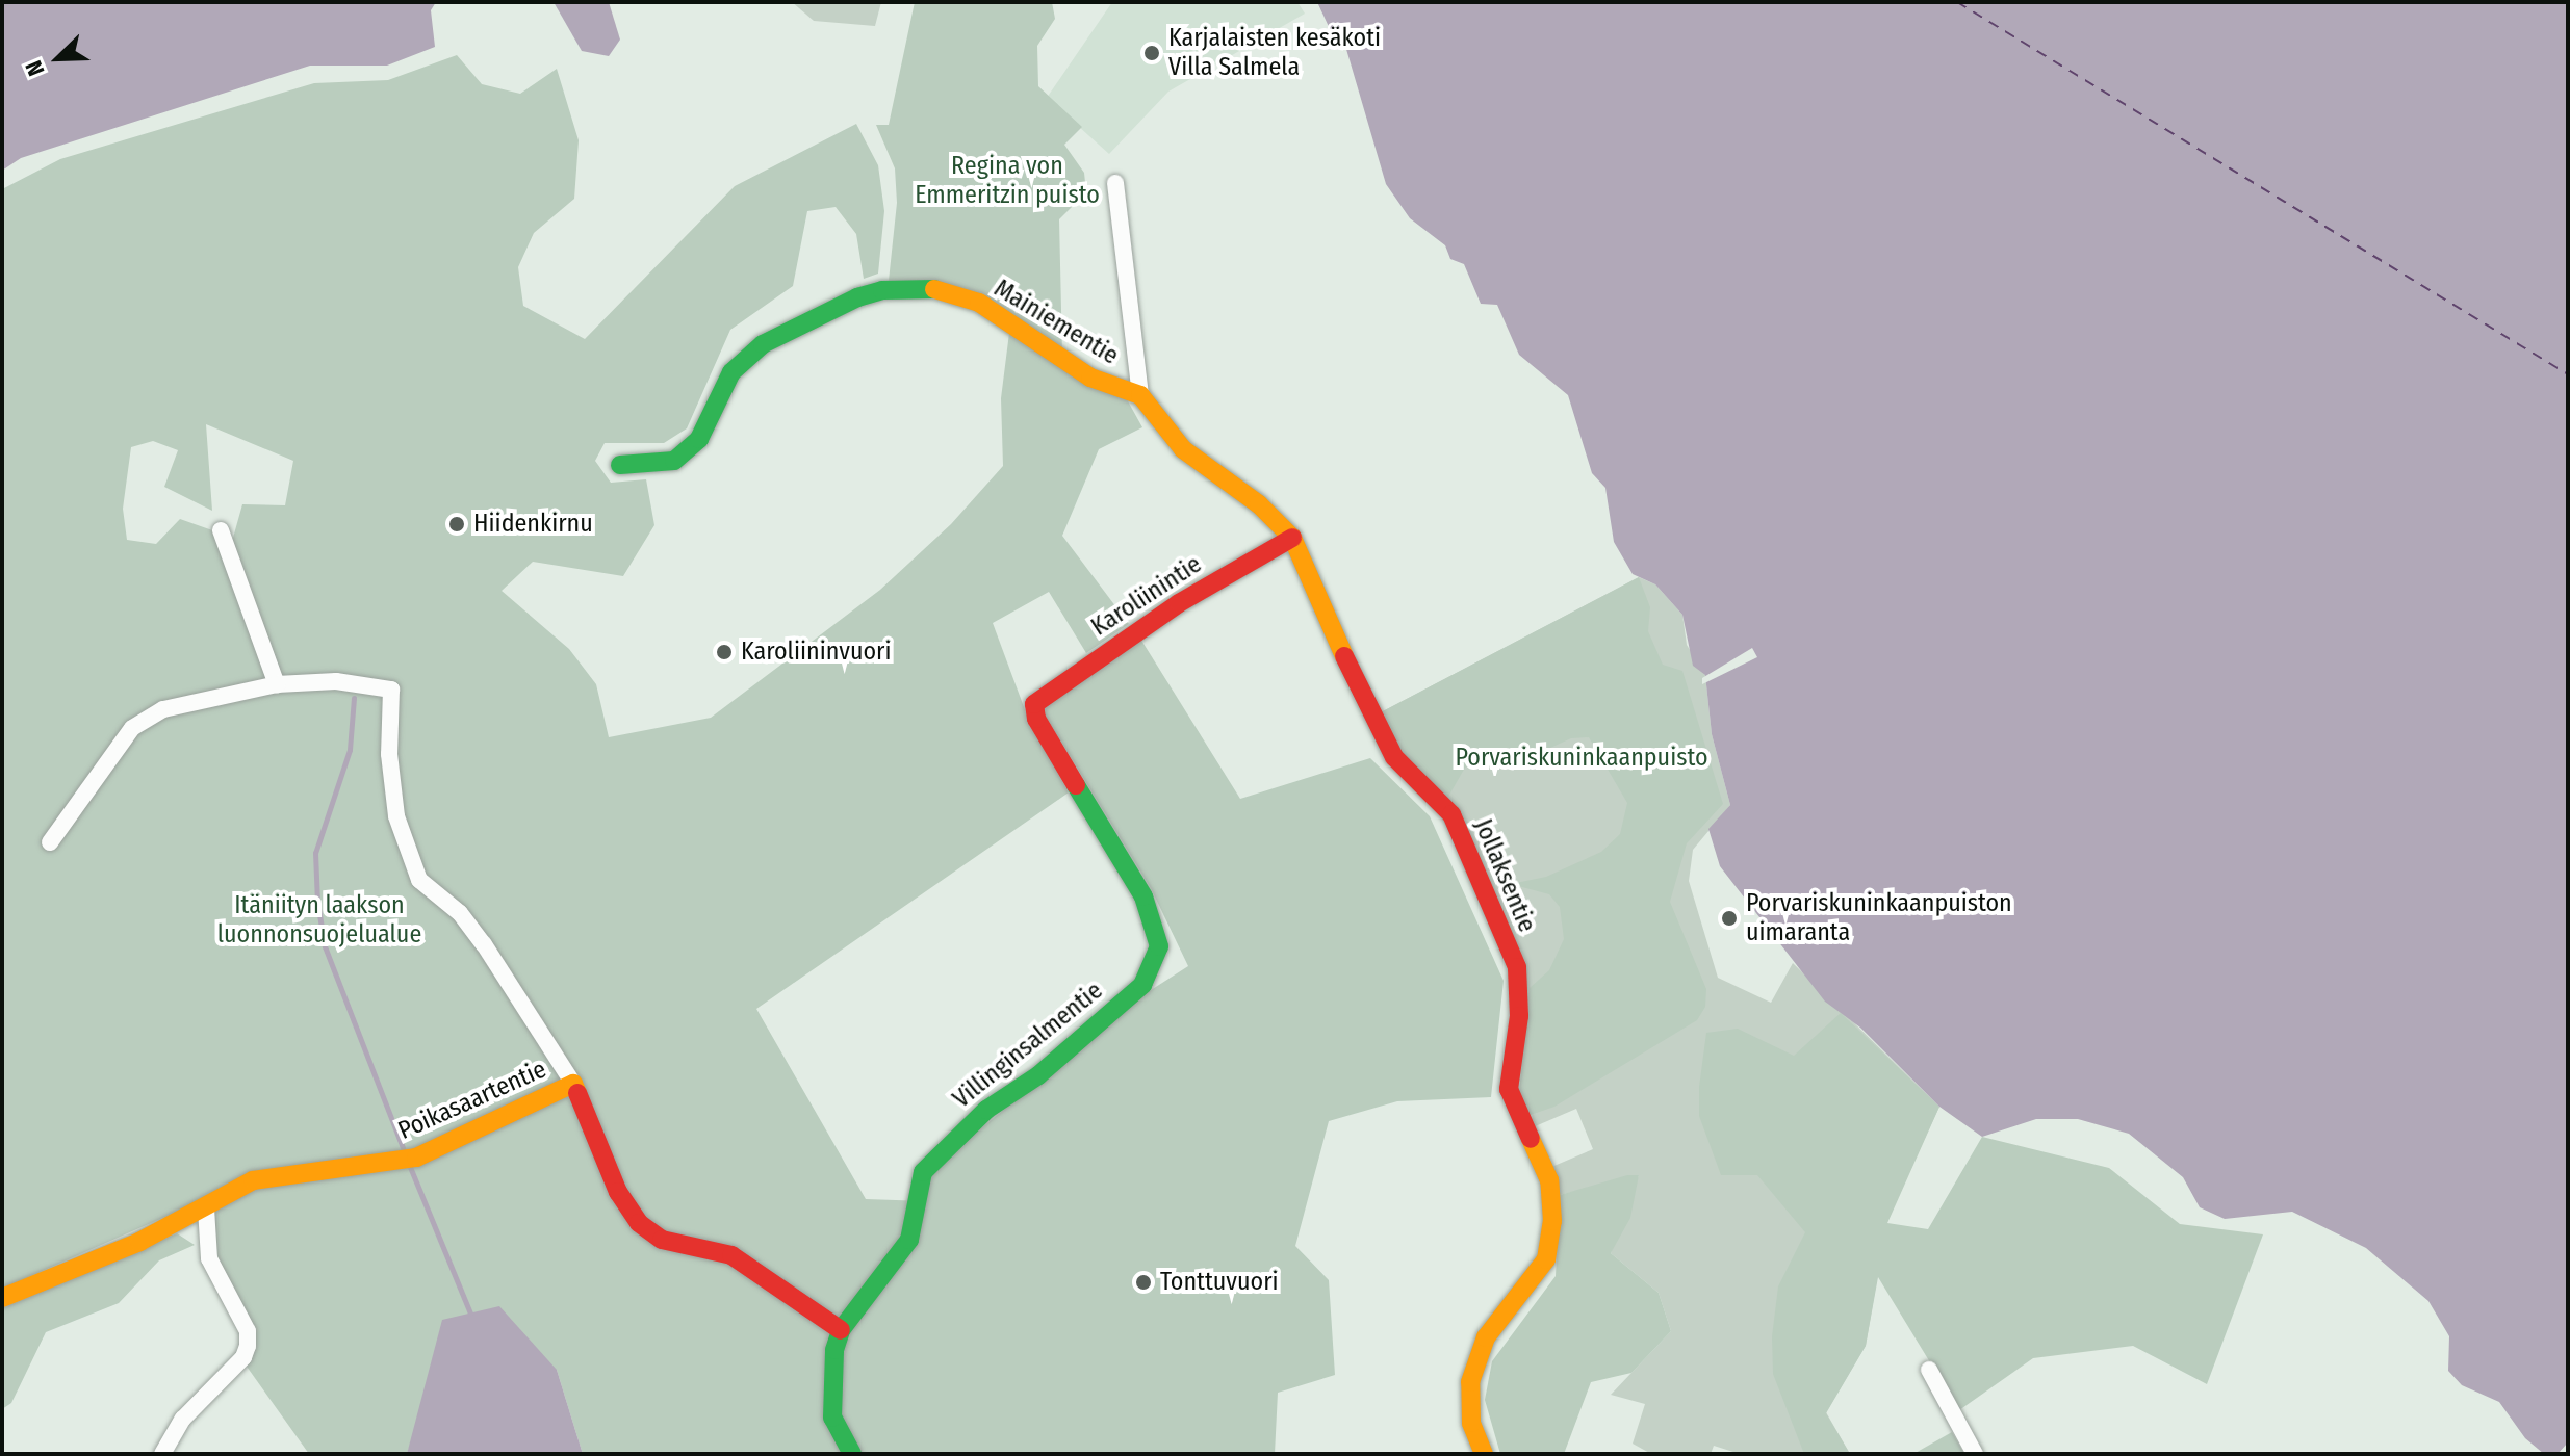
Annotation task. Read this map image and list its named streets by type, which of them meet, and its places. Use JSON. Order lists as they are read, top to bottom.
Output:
{
  "streets": {
    "street": [
      "Mainiementie",
      "Karoliinintie",
      "Jollaksentie",
      "Villinginsalmentie",
      "Poikasaartentie"
    ]
  },
  "crossings": [
    ["Mainiementie", "Jollaksentie"],
    ["Karoliinintie", "Jollaksentie"],
    ["Karoliinintie", "Villinginsalmentie"],
    ["Villinginsalmentie", "Poikasaartentie"]
  ],
  "parks": ["Regina von Emmeritzin puisto", "Porvariskuninkaanpuisto", "Itäniityn laakson luonnonsuojelualue"],
  "places": [
    "Karjalaisten kesäkoti Villa Salmela",
    "Hiidenkirnu",
    "Karoliininvuori",
    "Porvariskuninkaanpuiston uimaranta",
    "Tonttuvuori"
  ],
  "north": "bottom left"
}
